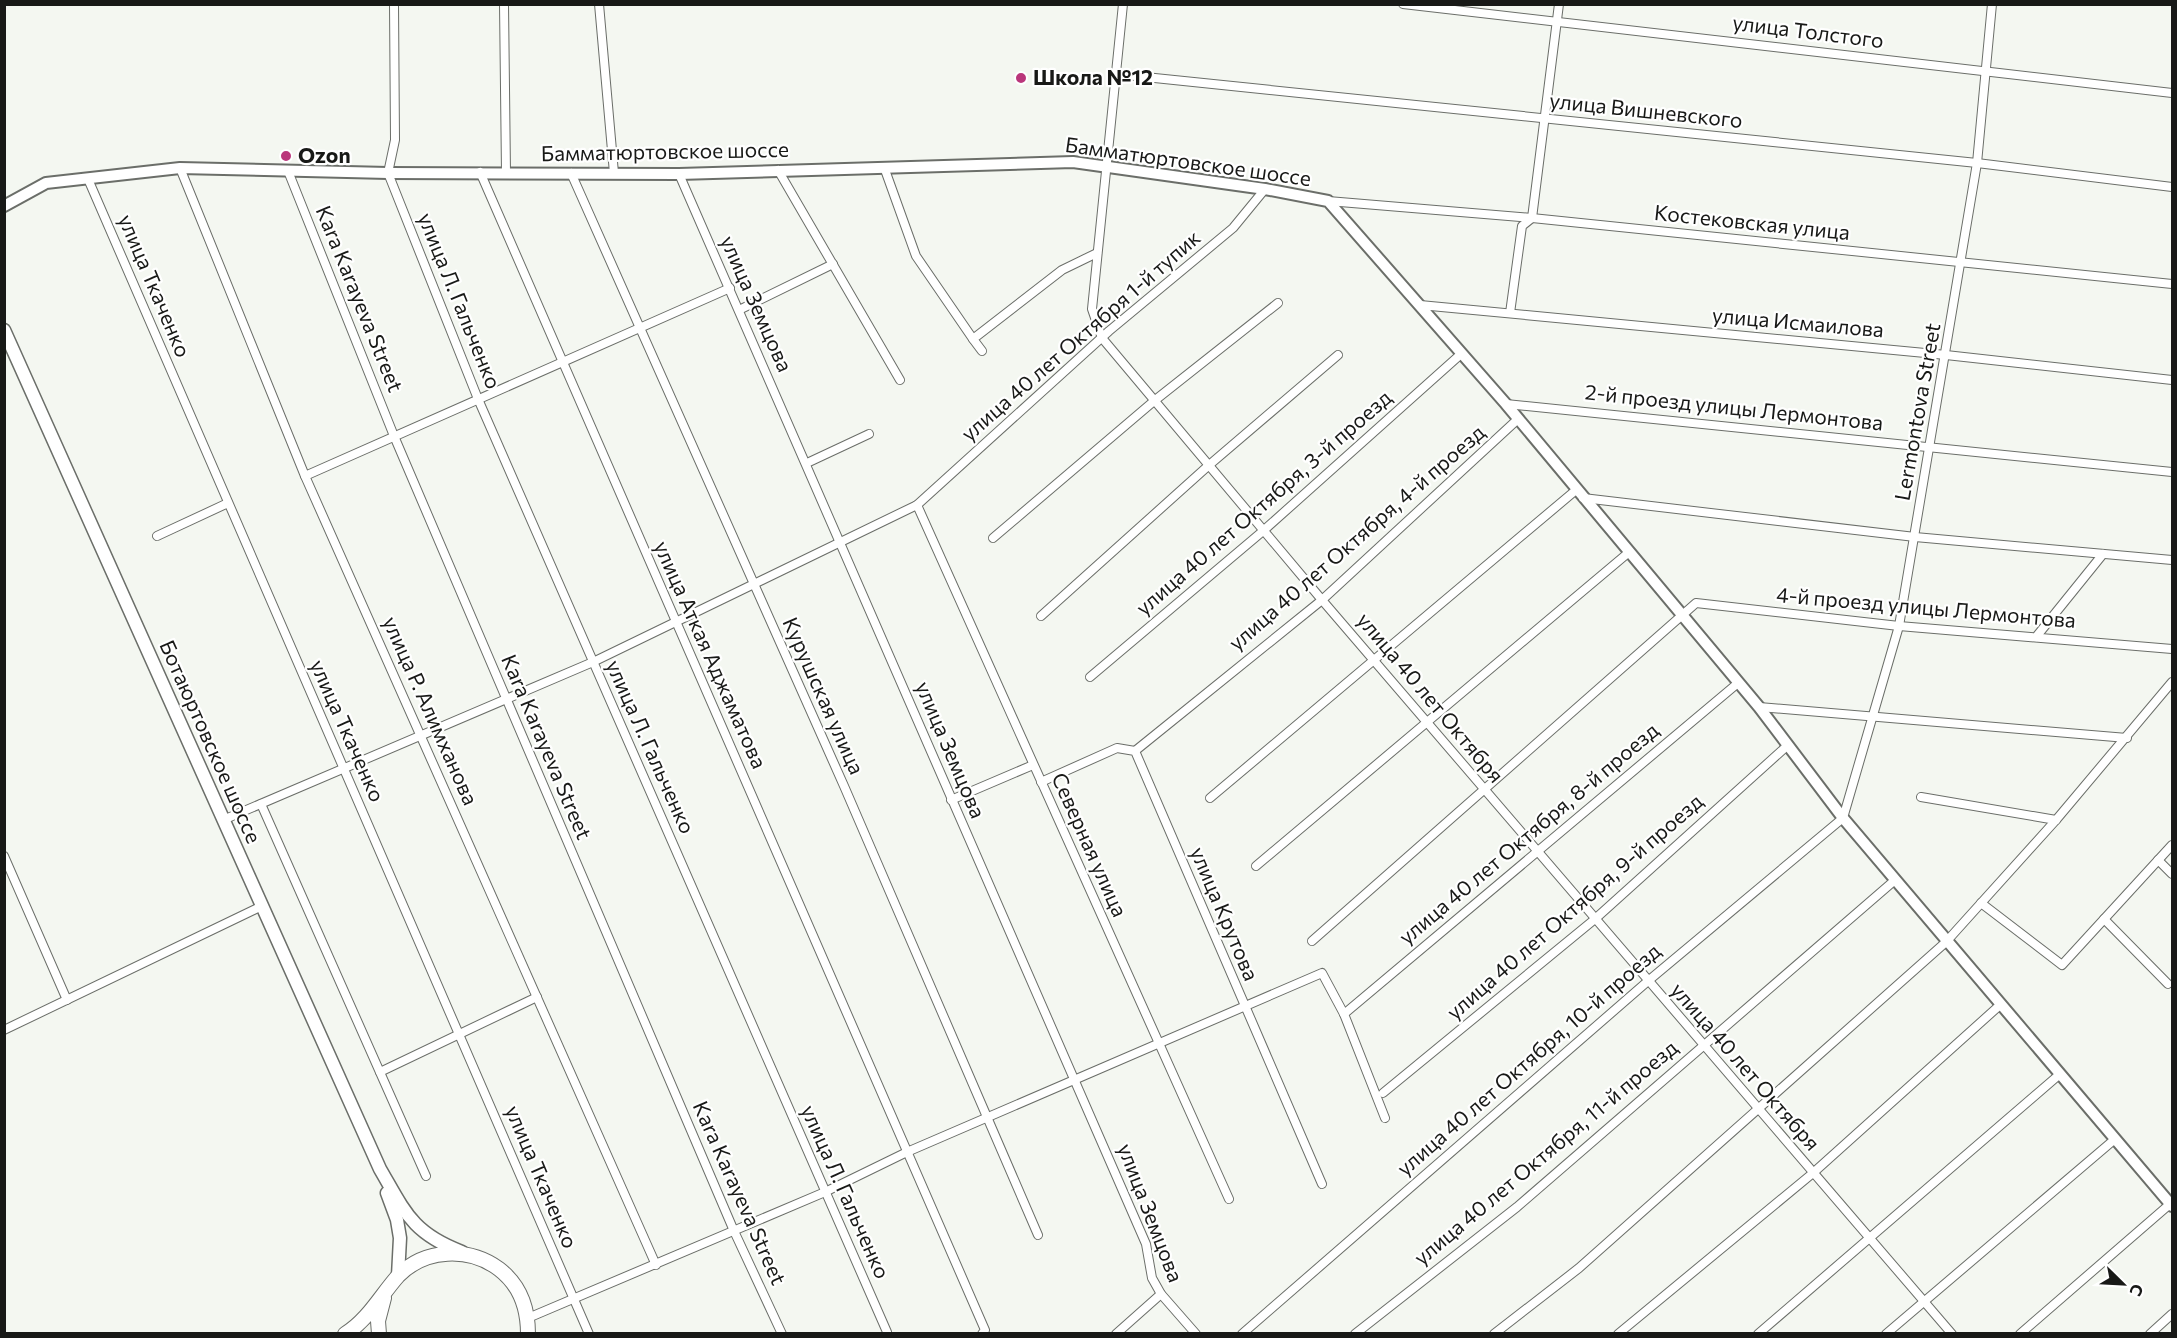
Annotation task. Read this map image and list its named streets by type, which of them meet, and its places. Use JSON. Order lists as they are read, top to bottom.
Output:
{
  "streets": {
    "main road": ["Ботаюртовское шоссе"],
    "street": [
      "улица Толстого",
      "улица Вишневского",
      "Бамматюртовское шоссе",
      "Костековская улица",
      "улица Ткаченко",
      "Kara Karayeva Street",
      "улица Л. Гальченко",
      "улица Земцова",
      "улица Исмаилова",
      "улица 40 лет Октября 1-й тупик",
      "2-й проезд улицы Лермонтова",
      "Lermontova Street",
      "улица 40 лет Октября, 3-й проезд",
      "улица 40 лет Октября, 4-й проезд",
      "4-й проезд улицы Лермонтова",
      "улица Аткая Аджаматова",
      "Курушская улица",
      "улица 40 лет Октября",
      "улица Р. Алимханова",
      "улица 40 лет Октября, 8-й проезд",
      "Северная улица",
      "улица 40 лет Октября, 9-й проезд",
      "улица Крутова",
      "улица 40 лет Октября, 10-й проезд",
      "улица 40 лет Октября, 11-й проезд"
    ]
  },
  "crossings": [
    ["улица Толстого", "Lermontova Street"],
    ["улица Вишневского", "Lermontova Street"],
    ["улица Вишневского", "улица 40 лет Октября"],
    ["Бамматюртовское шоссе", "Костековская улица"],
    ["Бамматюртовское шоссе", "улица Ткаченко"],
    ["Бамматюртовское шоссе", "Kara Karayeva Street"],
    ["Бамматюртовское шоссе", "улица Л. Гальченко"],
    ["Бамматюртовское шоссе", "улица Земцова"],
    ["Бамматюртовское шоссе", "улица 40 лет Октября 1-й тупик"],
    ["Бамматюртовское шоссе", "улица Аткая Аджаматова"],
    ["Бамматюртовское шоссе", "Курушская улица"],
    ["Бамматюртовское шоссе", "улица 40 лет Октября"],
    ["Бамматюртовское шоссе", "улица Р. Алимханова"],
    ["Костековская улица", "Lermontova Street"],
    ["улица Ткаченко", "улица 40 лет Октября 1-й тупик"],
    ["Kara Karayeva Street", "улица 40 лет Октября 1-й тупик"],
    ["улица Л. Гальченко", "улица 40 лет Октября 1-й тупик"],
    ["улица Земцова", "улица 40 лет Октября 1-й тупик"],
    ["улица Исмаилова", "Lermontova Street"],
    ["улица 40 лет Октября 1-й тупик", "улица Аткая Аджаматова"],
    ["улица 40 лет Октября 1-й тупик", "Курушская улица"],
    ["улица 40 лет Октября 1-й тупик", "улица 40 лет Октября"],
    ["улица 40 лет Октября 1-й тупик", "улица Р. Алимханова"],
    ["улица 40 лет Октября 1-й тупик", "Ботаюртовское шоссе"],
    ["улица 40 лет Октября 1-й тупик", "Северная улица"],
    ["2-й проезд улицы Лермонтова", "Lermontova Street"],
    ["Lermontova Street", "4-й проезд улицы Лермонтова"],
    ["Lermontova Street", "улица 40 лет Октября, 10-й проезд"],
    ["улица 40 лет Октября, 3-й проезд", "улица 40 лет Октября"],
    ["улица 40 лет Октября, 4-й проезд", "улица 40 лет Октября"],
    ["улица 40 лет Октября, 4-й проезд", "улица Крутова"],
    ["4-й проезд улицы Лермонтова", "улица 40 лет Октября"],
    ["улица 40 лет Октября", "улица 40 лет Октября, 8-й проезд"],
    ["улица 40 лет Октября", "улица 40 лет Октября, 9-й проезд"],
    ["улица 40 лет Октября", "улица 40 лет Октября, 10-й проезд"],
    ["улица 40 лет Октября", "улица 40 лет Октября, 11-й проезд"]
  ],
  "places": ["Школа №12", "Ozon"],
  "north": "bottom right"
}
